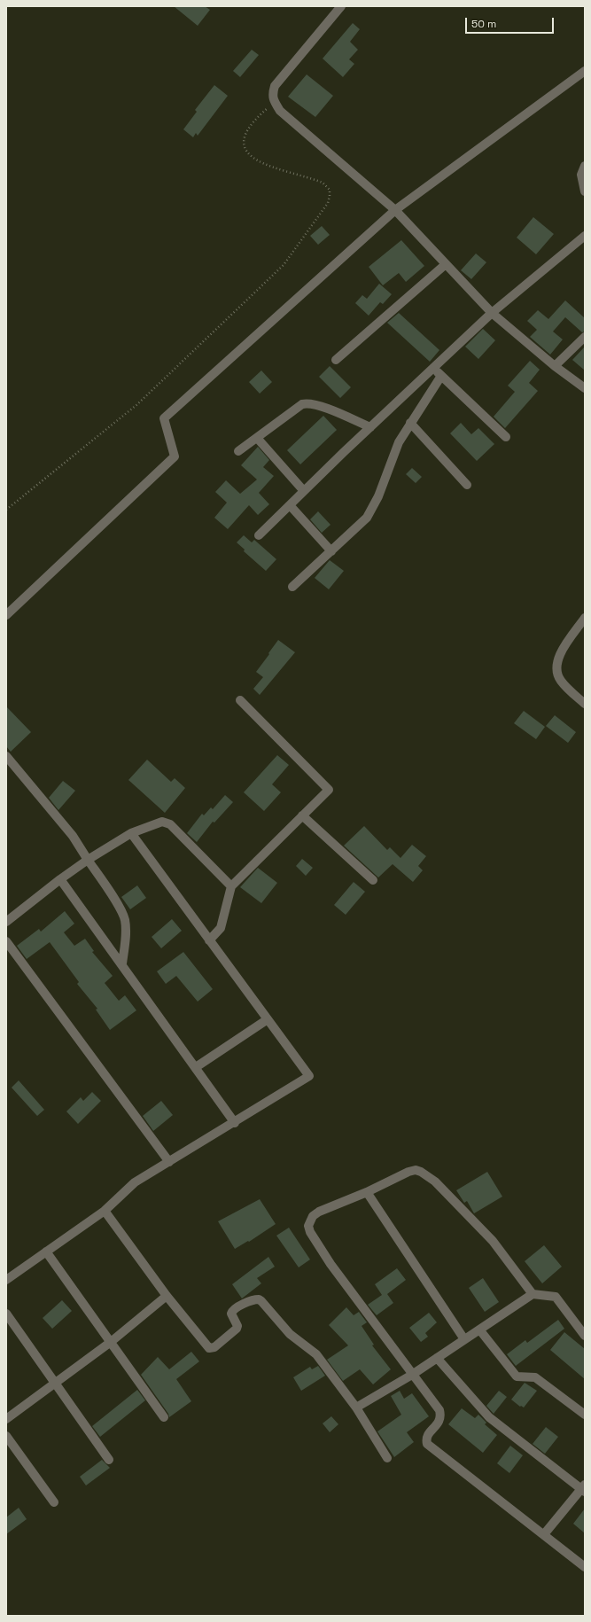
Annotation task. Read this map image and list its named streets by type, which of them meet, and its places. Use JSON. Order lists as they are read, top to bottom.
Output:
{
  "scale_bar": "50 m"
}
